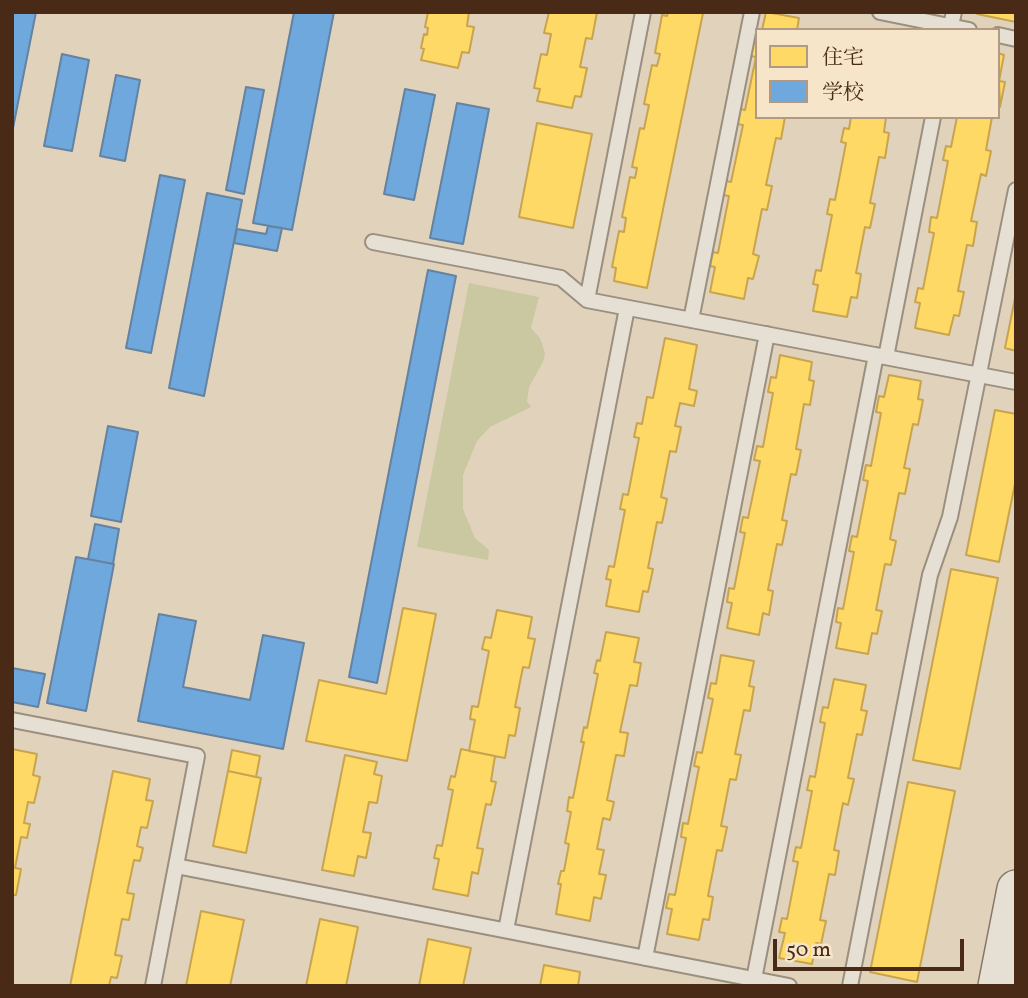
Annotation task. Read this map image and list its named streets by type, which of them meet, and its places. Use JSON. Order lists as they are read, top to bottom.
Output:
{
  "legend": ["住宅", "学校"],
  "scale_bar": "50 m"
}
